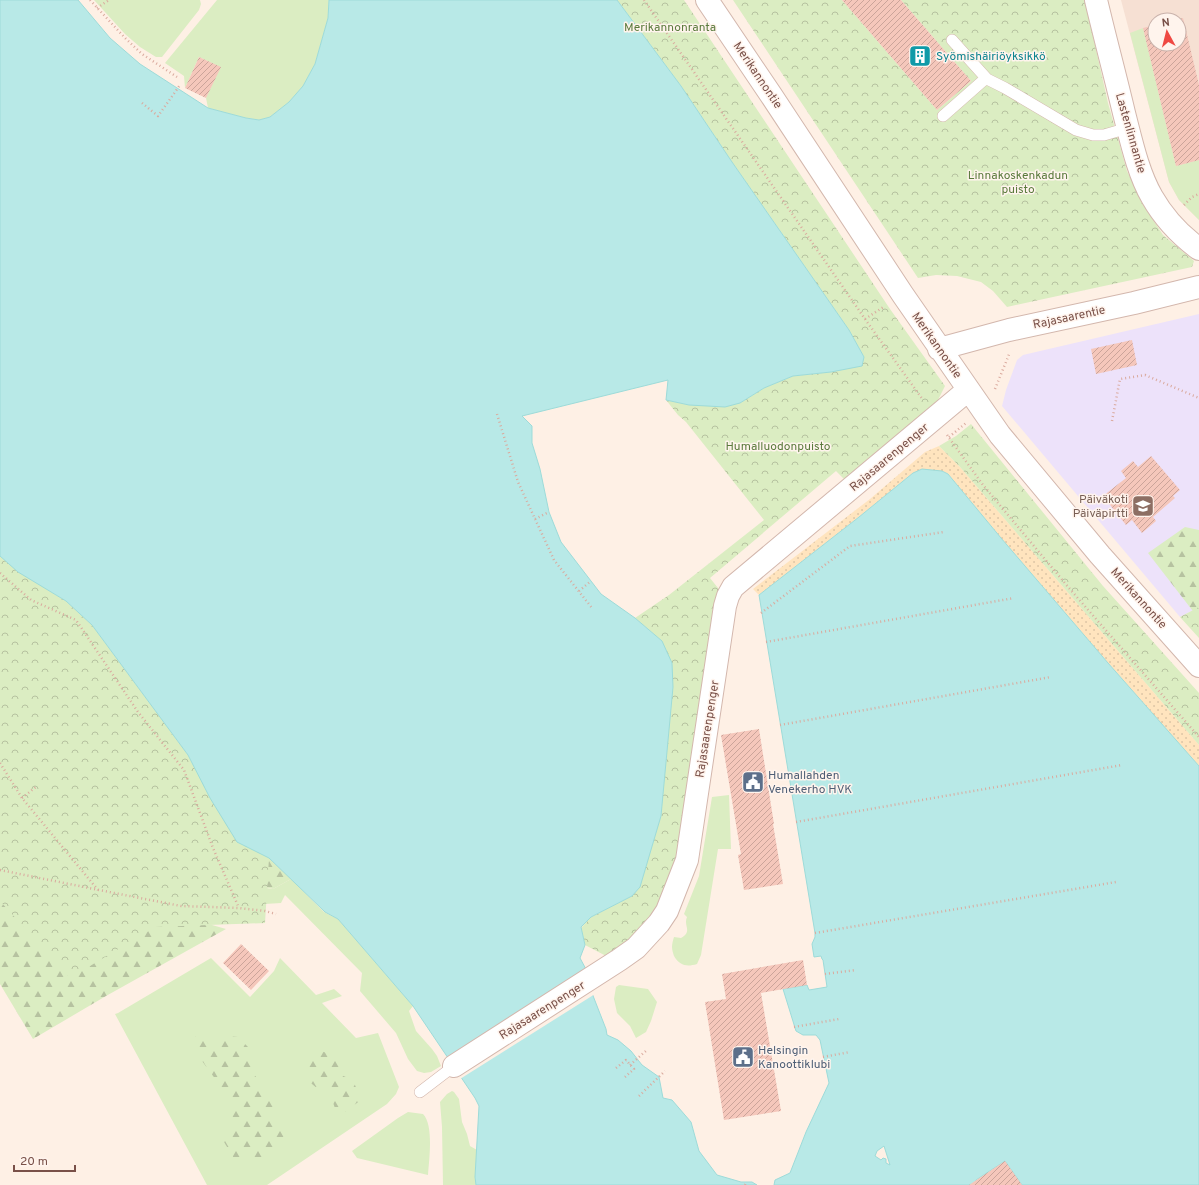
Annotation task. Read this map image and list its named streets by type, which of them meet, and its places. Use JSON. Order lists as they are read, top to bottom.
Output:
{
  "streets": {
    "street": [
      "Merikannontie",
      "Lastenlinnantie",
      "Rajasaarentie",
      "Rajasaarenpenger"
    ]
  },
  "crossings": [
    ["Merikannontie", "Rajasaarentie"],
    ["Merikannontie", "Rajasaarenpenger"]
  ],
  "parks": ["Merikannonranta", "Linnakoskenkadun puisto", "Humalluodonpuisto"],
  "places": {
    "building": ["Syömishäiriöyksikkö"],
    "school or university": ["Päiväkoti Päiväpirtti"],
    "public building": ["Humallahden Venekerho HVK", "Helsingin Kanoottiklubi"]
  },
  "scale_bar": "20 m",
  "north": "top"
}
